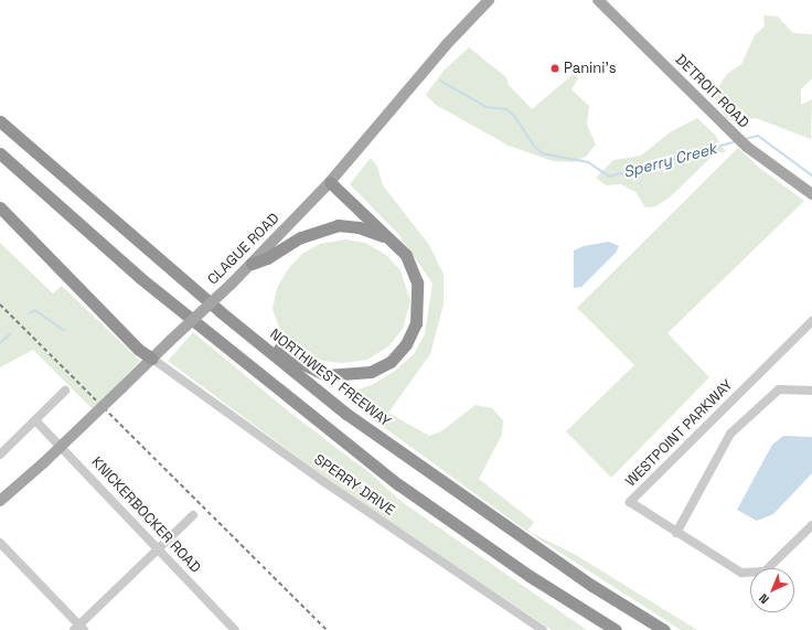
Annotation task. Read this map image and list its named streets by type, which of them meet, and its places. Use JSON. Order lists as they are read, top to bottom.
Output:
{
  "streets": {
    "highway": ["NORTHWEST FREEWAY"],
    "main road": ["DETROIT ROAD", "CLAGUE ROAD"],
    "street": ["WESTPOINT PARKWAY", "SPERRY DRIVE", "KNICKERBOCKER ROAD"]
  },
  "crossings": [
    ["CLAGUE ROAD", "SPERRY DRIVE"]
  ],
  "water": ["Sperry Creek"],
  "places": ["Panini's"],
  "north": "bottom left"
}
